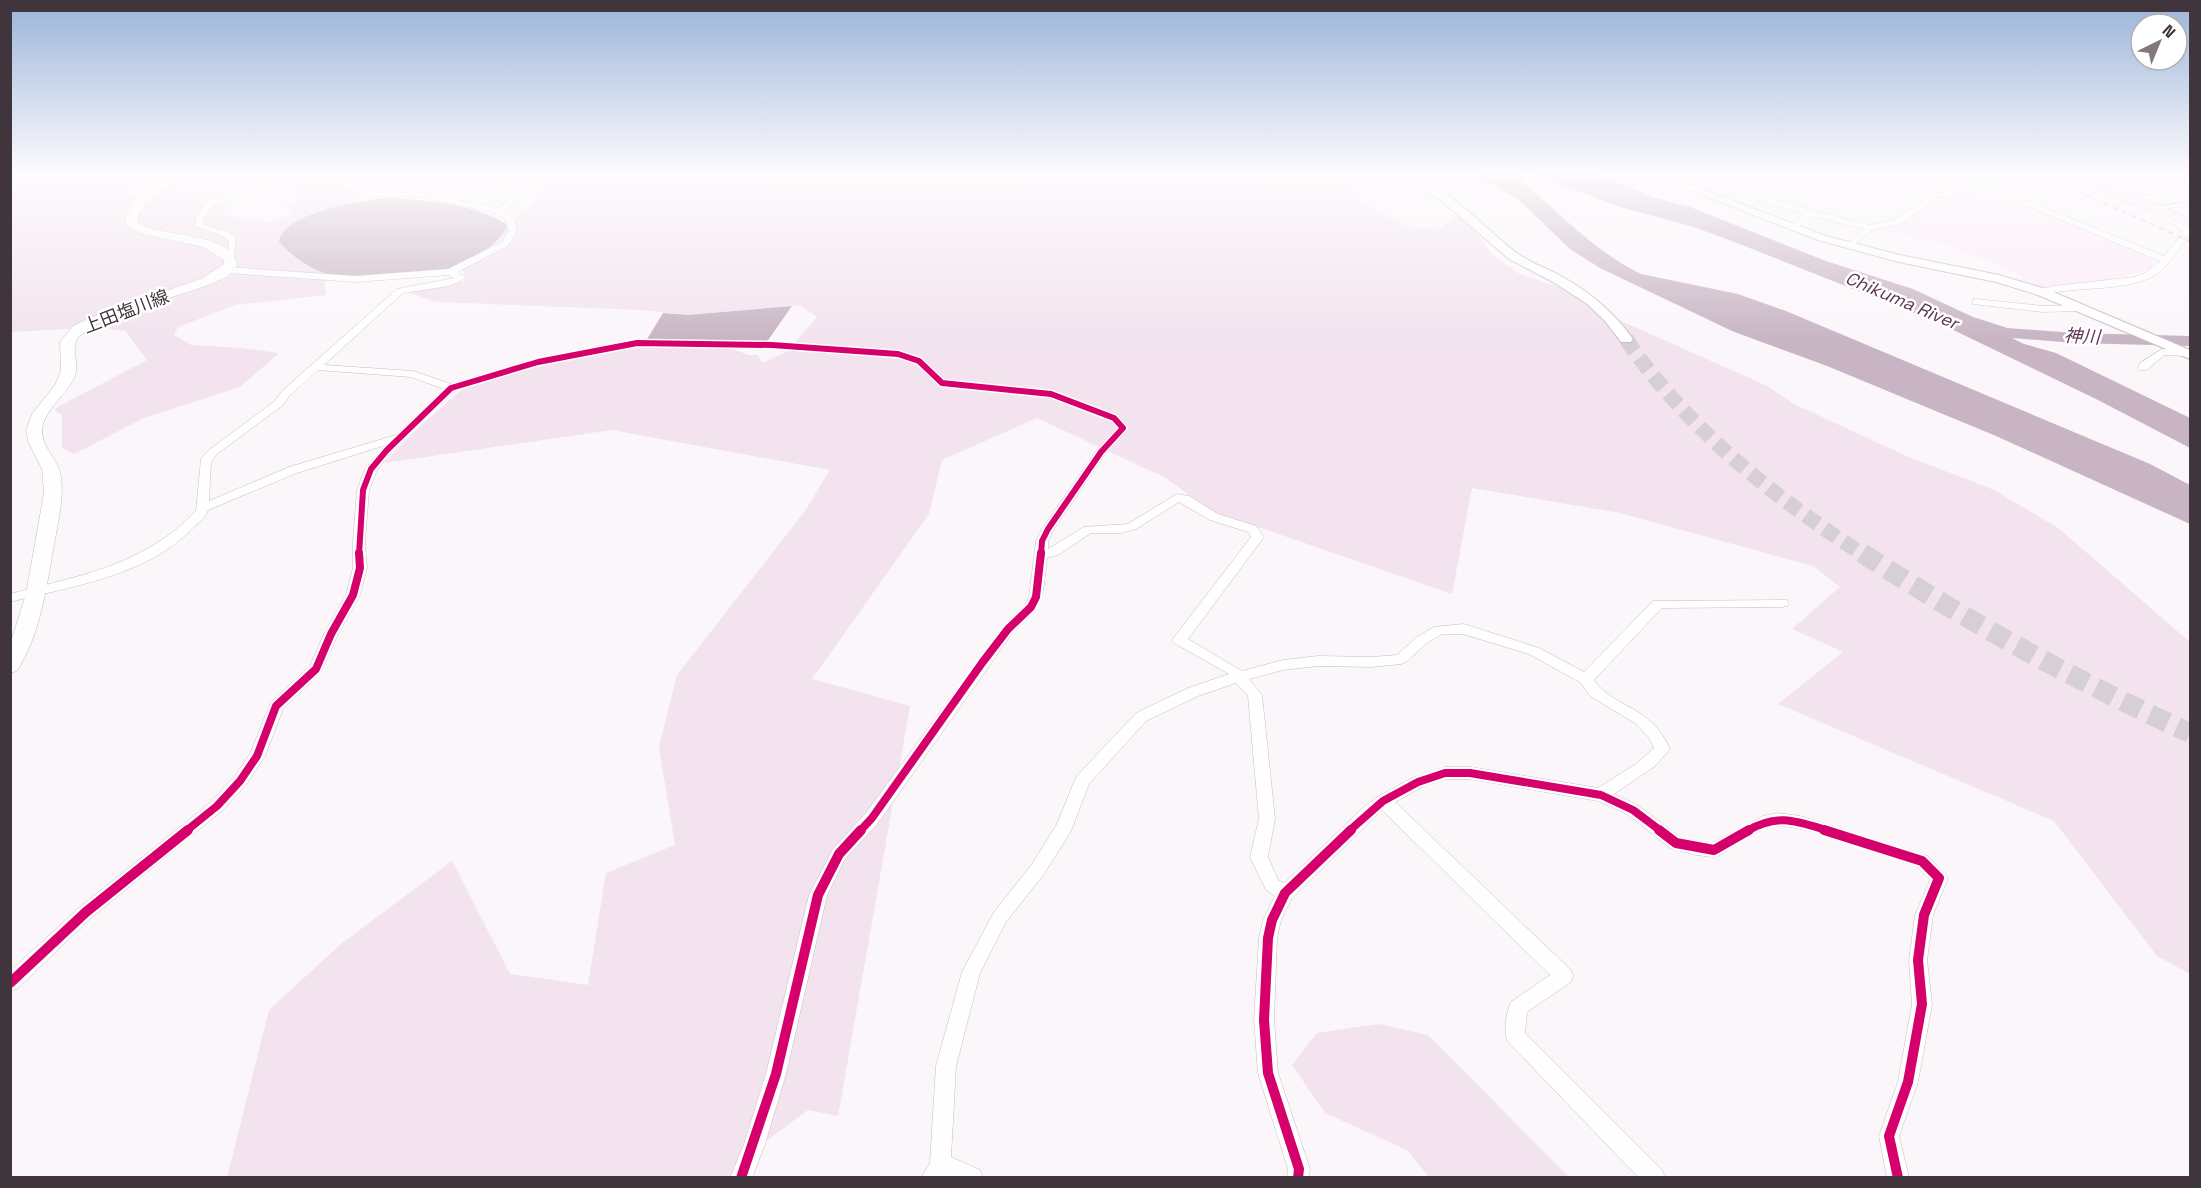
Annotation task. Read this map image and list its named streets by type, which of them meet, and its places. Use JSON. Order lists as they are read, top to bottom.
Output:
{
  "streets": {
    "main road": ["上田塩川線"]
  },
  "water": ["Chikuma River", "神川"],
  "north": "top right"
}
